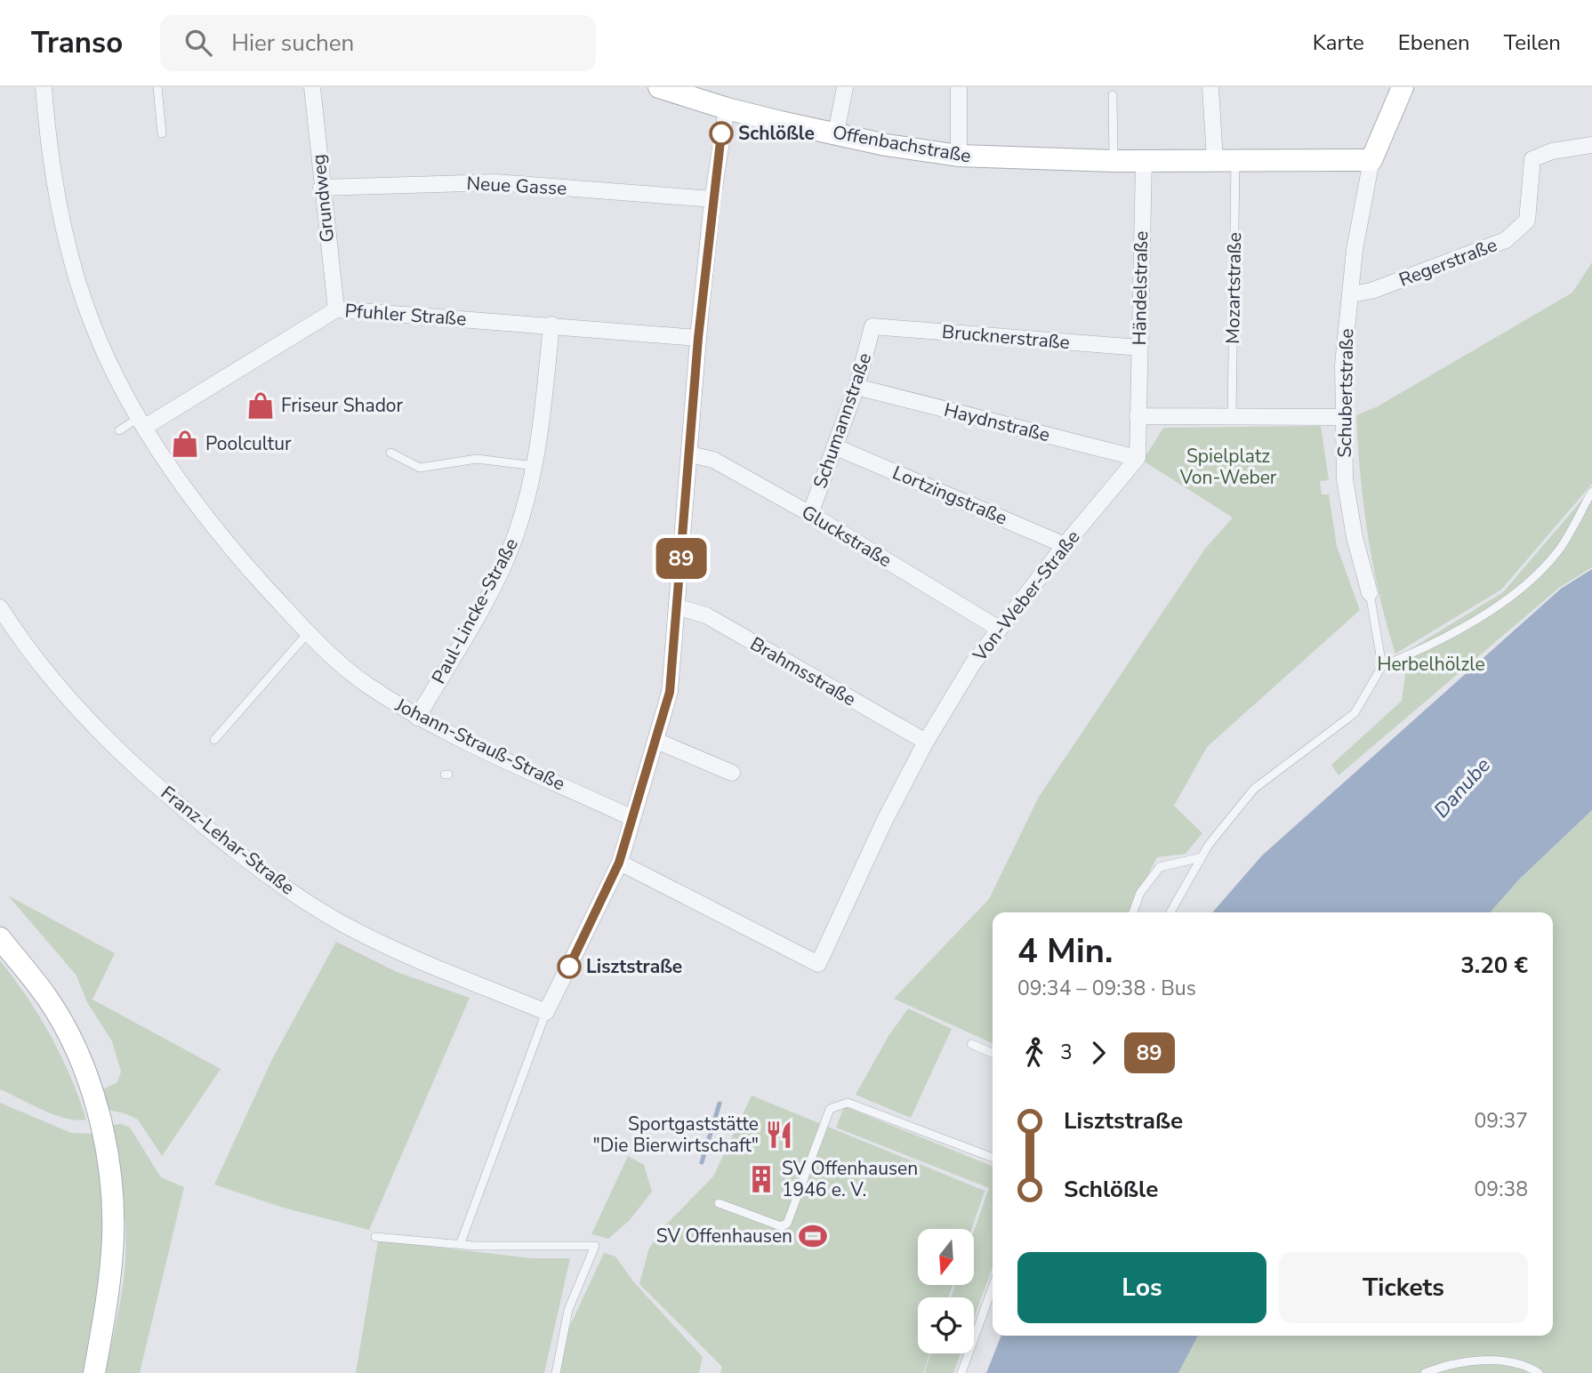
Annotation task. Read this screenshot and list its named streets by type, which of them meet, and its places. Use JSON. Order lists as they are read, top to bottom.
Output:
{
  "streets": {
    "street": [
      "Offenbachstraße",
      "Neue Gasse",
      "Grundweg",
      "Regerstraße",
      "Händelstraße",
      "Pfuhler Straße",
      "Brucknerstraße",
      "Schubertstraße",
      "Schumannstraße",
      "Haydnstraße",
      "Lortzingstraße",
      "Gluckstraße",
      "Von-Weber-Straße",
      "Paul-Lincke-Straße",
      "Brahmsstraße",
      "Johann-Strauß-Straße",
      "Franz-Lehar-Straße"
    ],
    "lane": ["Mozartstraße"]
  },
  "crossings": [
    ["Offenbachstraße", "Händelstraße"],
    ["Offenbachstraße", "Mozartstraße"],
    ["Offenbachstraße", "Schubertstraße"],
    ["Neue Gasse", "Grundweg"],
    ["Grundweg", "Pfuhler Straße"],
    ["Regerstraße", "Schubertstraße"],
    ["Händelstraße", "Brucknerstraße"],
    ["Pfuhler Straße", "Paul-Lincke-Straße"],
    ["Pfuhler Straße", "Johann-Strauß-Straße"],
    ["Brucknerstraße", "Schumannstraße"],
    ["Schumannstraße", "Haydnstraße"],
    ["Schumannstraße", "Lortzingstraße"],
    ["Schumannstraße", "Gluckstraße"],
    ["Haydnstraße", "Von-Weber-Straße"],
    ["Lortzingstraße", "Von-Weber-Straße"],
    ["Gluckstraße", "Von-Weber-Straße"],
    ["Von-Weber-Straße", "Brahmsstraße"],
    ["Paul-Lincke-Straße", "Johann-Strauß-Straße"]
  ],
  "water": ["Danube"],
  "parks": ["Spielplatz Von-Weber", "Herbelhölzle"],
  "places": {
    "other": ["Schlößle", "Lisztstraße"],
    "shop": ["Friseur Shador", "Poolcultur"],
    "restaurant": ["Sportgaststätte \"Die Bierwirtschaft\""],
    "building": ["SV Offenhausen 1946 e. V."],
    "sports": ["SV Offenhausen"]
  },
  "lines": ["bus line 89"],
  "north": "bottom",
  "page": {
    "header": "Transo",
    "search": "Hier suchen",
    "nav": ["Karte", "Ebenen", "Teilen"],
    "on_map": "89",
    "heading": ["4 Min.", "09:34 – 09:38 · Bus", "3.20 €"],
    "legs": ["3", "89"],
    "list": [
      {
        "name": "Lisztstraße",
        "value": "09:37"
      },
      {
        "name": "Schlößle",
        "value": "09:38"
      }
    ],
    "buttons": ["Los", "Tickets"]
  }
}
